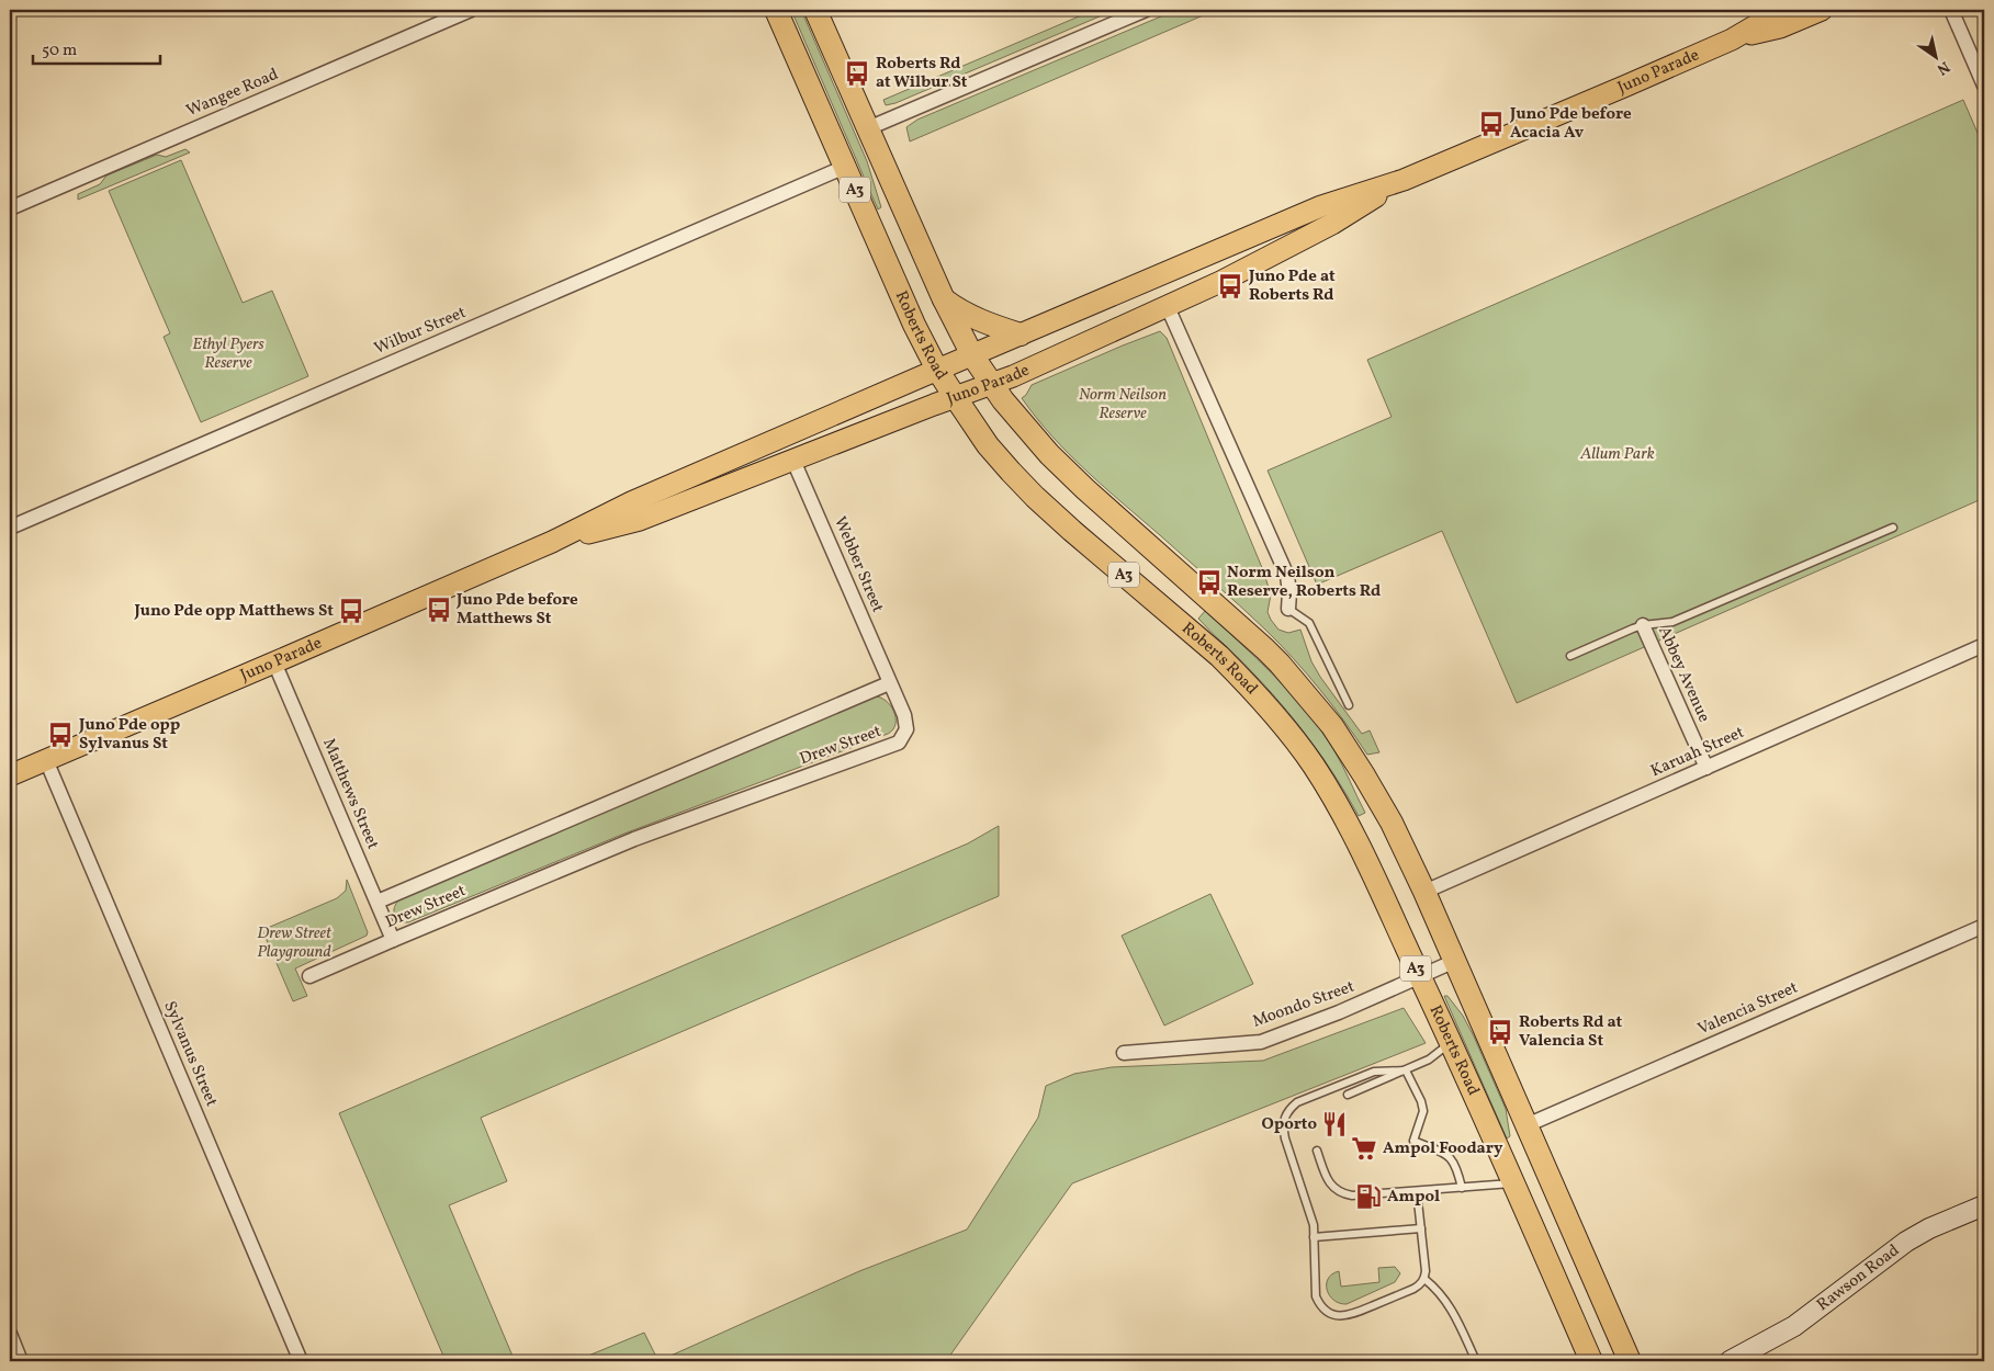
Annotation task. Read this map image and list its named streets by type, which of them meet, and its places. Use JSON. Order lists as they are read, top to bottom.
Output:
{
  "streets": {
    "highway": ["A3", "Roberts Road"],
    "main road": ["Juno Parade", "Rawson Road"],
    "street": [
      "Wangee Road",
      "Wilbur Street",
      "Webber Street",
      "Abbey Avenue",
      "Drew Street",
      "Karuah Street",
      "Matthews Street",
      "Moondo Street",
      "Valencia Street",
      "Sylvanus Street"
    ]
  },
  "crossings": [
    ["Juno Parade", "Roberts Road"],
    ["Juno Parade", "Webber Street"],
    ["Juno Parade", "Matthews Street"],
    ["Juno Parade", "Sylvanus Street"],
    ["Wilbur Street", "Roberts Road"],
    ["Roberts Road", "Karuah Street"],
    ["Roberts Road", "Moondo Street"],
    ["Roberts Road", "Valencia Street"],
    ["Webber Street", "Drew Street"],
    ["Abbey Avenue", "Karuah Street"],
    ["Drew Street", "Matthews Street"]
  ],
  "parks": [
    "Ethyl Pyers Reserve",
    "Norm Neilson Reserve",
    "Allum Park",
    "Drew Street Playground"
  ],
  "places": {
    "bus stop": [
      "Roberts Rd at Wilbur St",
      "Juno Pde before Acacia Av",
      "Juno Pde at Roberts Rd",
      "Norm Neilson Reserve, Roberts Rd",
      "Juno Pde before Matthews St",
      "Juno Pde opp Matthews St",
      "Juno Pde opp Sylvanus St",
      "Roberts Rd at Valencia St"
    ],
    "restaurant": ["Oporto"],
    "supermarket": ["Ampol Foodary"],
    "fuel station": ["Ampol"]
  },
  "scale_bar": "50 m",
  "north": "bottom right"
}
